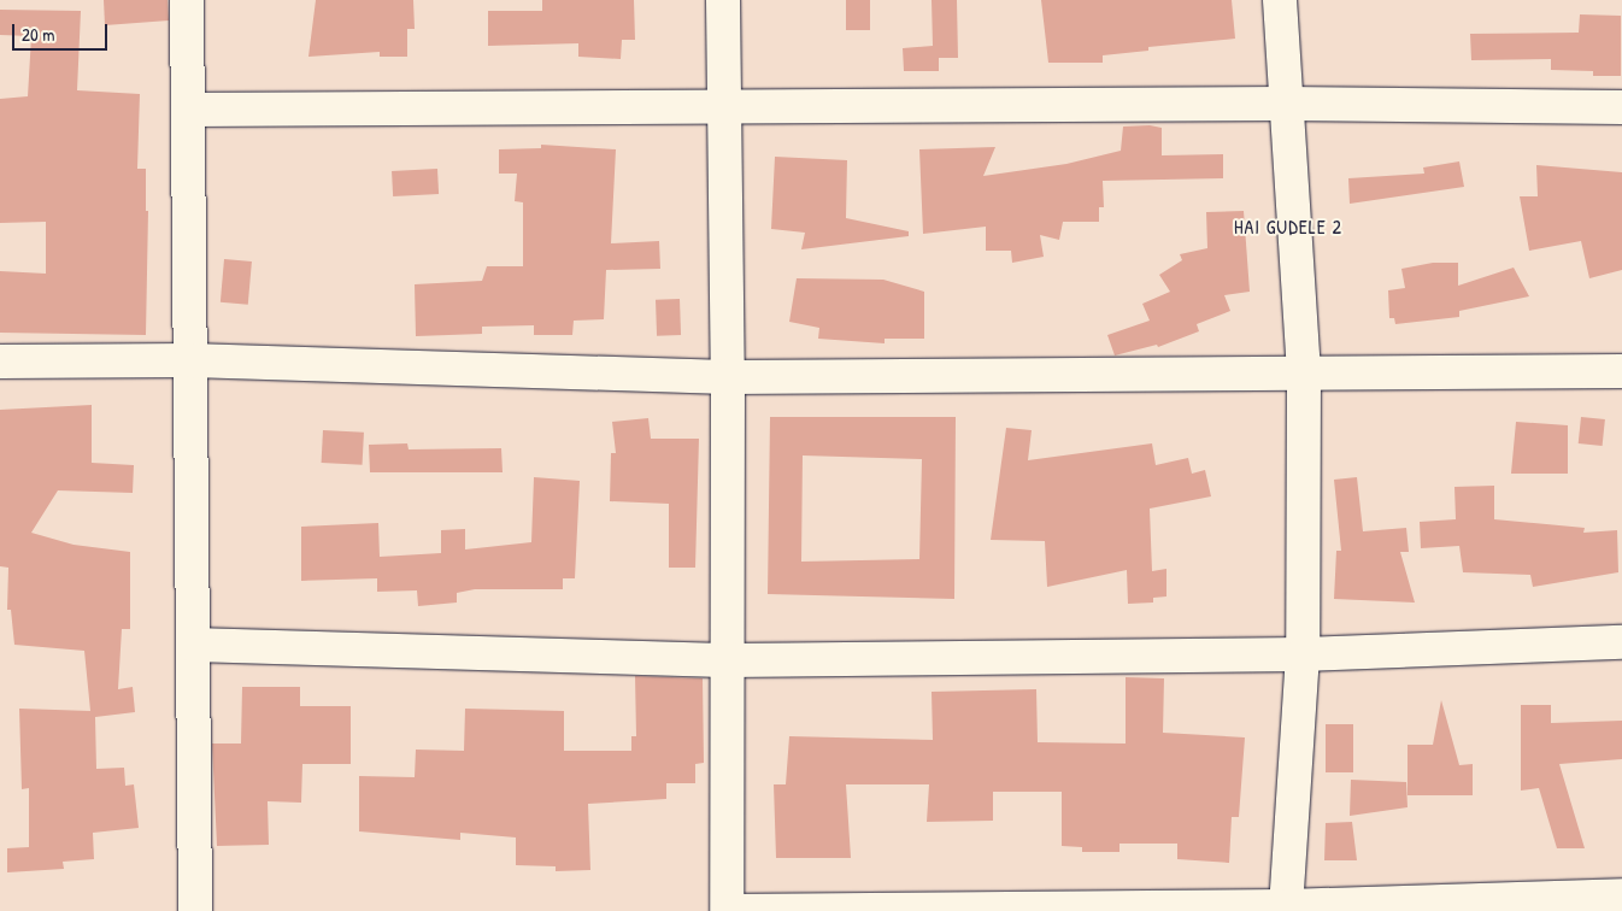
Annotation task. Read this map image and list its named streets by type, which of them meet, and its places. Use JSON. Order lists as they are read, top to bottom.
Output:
{
  "districts": ["HAI GUDELE 2"],
  "scale_bar": "20 m"
}
